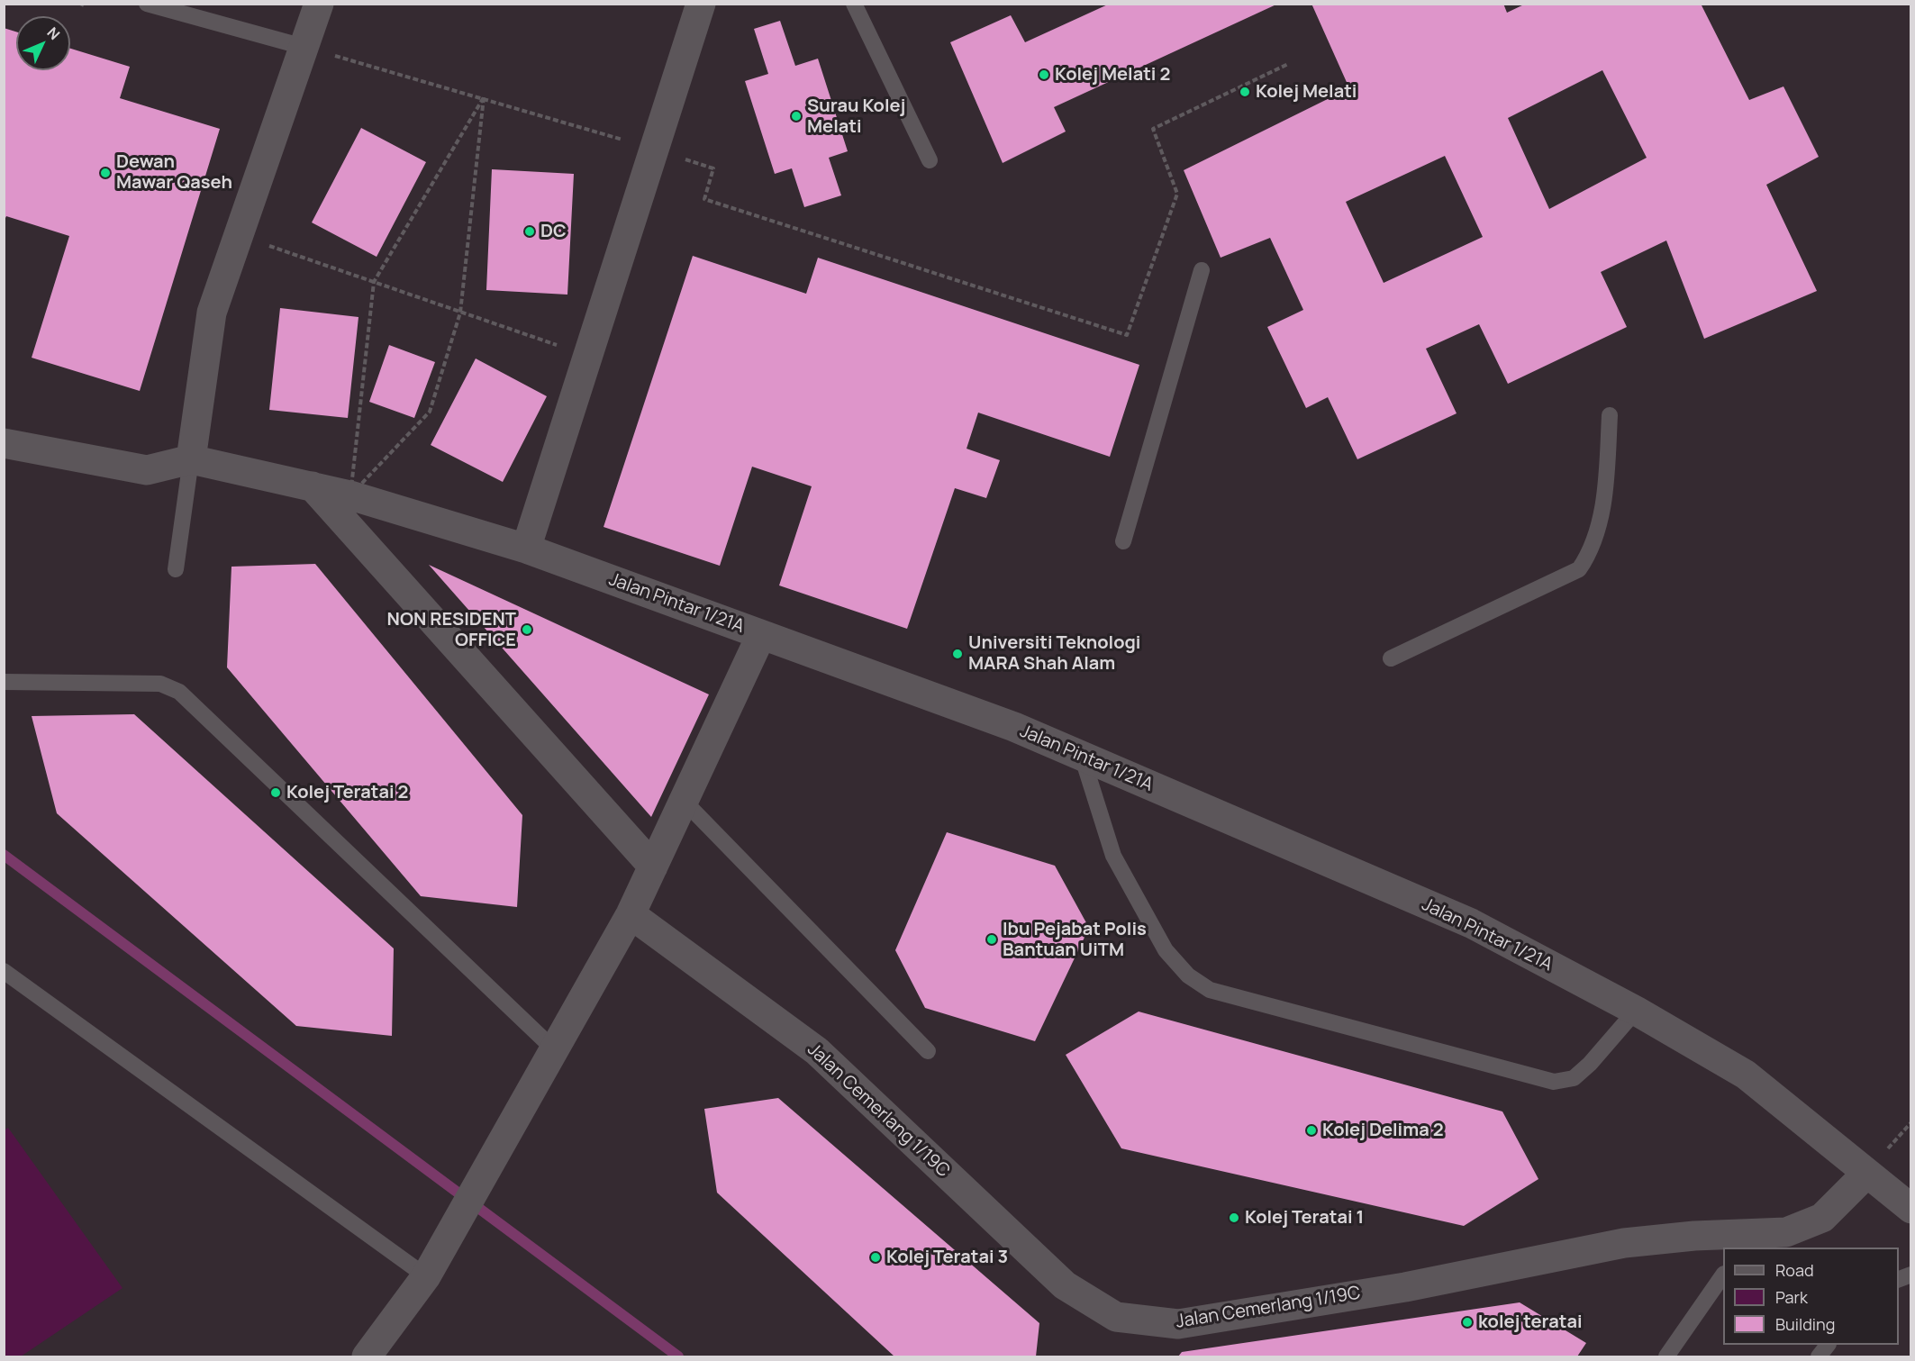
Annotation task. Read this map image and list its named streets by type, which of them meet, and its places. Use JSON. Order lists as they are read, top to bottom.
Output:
{
  "streets": {
    "street": ["Jalan Pintar 1/21A", "Jalan Cemerlang 1/19C"]
  },
  "crossings": [
    ["Jalan Pintar 1/21A", "Jalan Cemerlang 1/19C"]
  ],
  "places": [
    "Kolej Melati 2",
    "Kolej Melati",
    "Surau Kolej Melati",
    "Dewan Mawar Qaseh",
    "DC",
    "NON RESIDENT OFFICE",
    "Universiti Teknologi MARA Shah Alam",
    "Kolej Teratai 2",
    "Ibu Pejabat Polis Bantuan UiTM",
    "Kolej Delima 2",
    "Kolej Teratai 1",
    "Kolej Teratai 3",
    "kolej teratai"
  ],
  "legend": ["Road", "Park", "Building"],
  "north": "top right"
}
